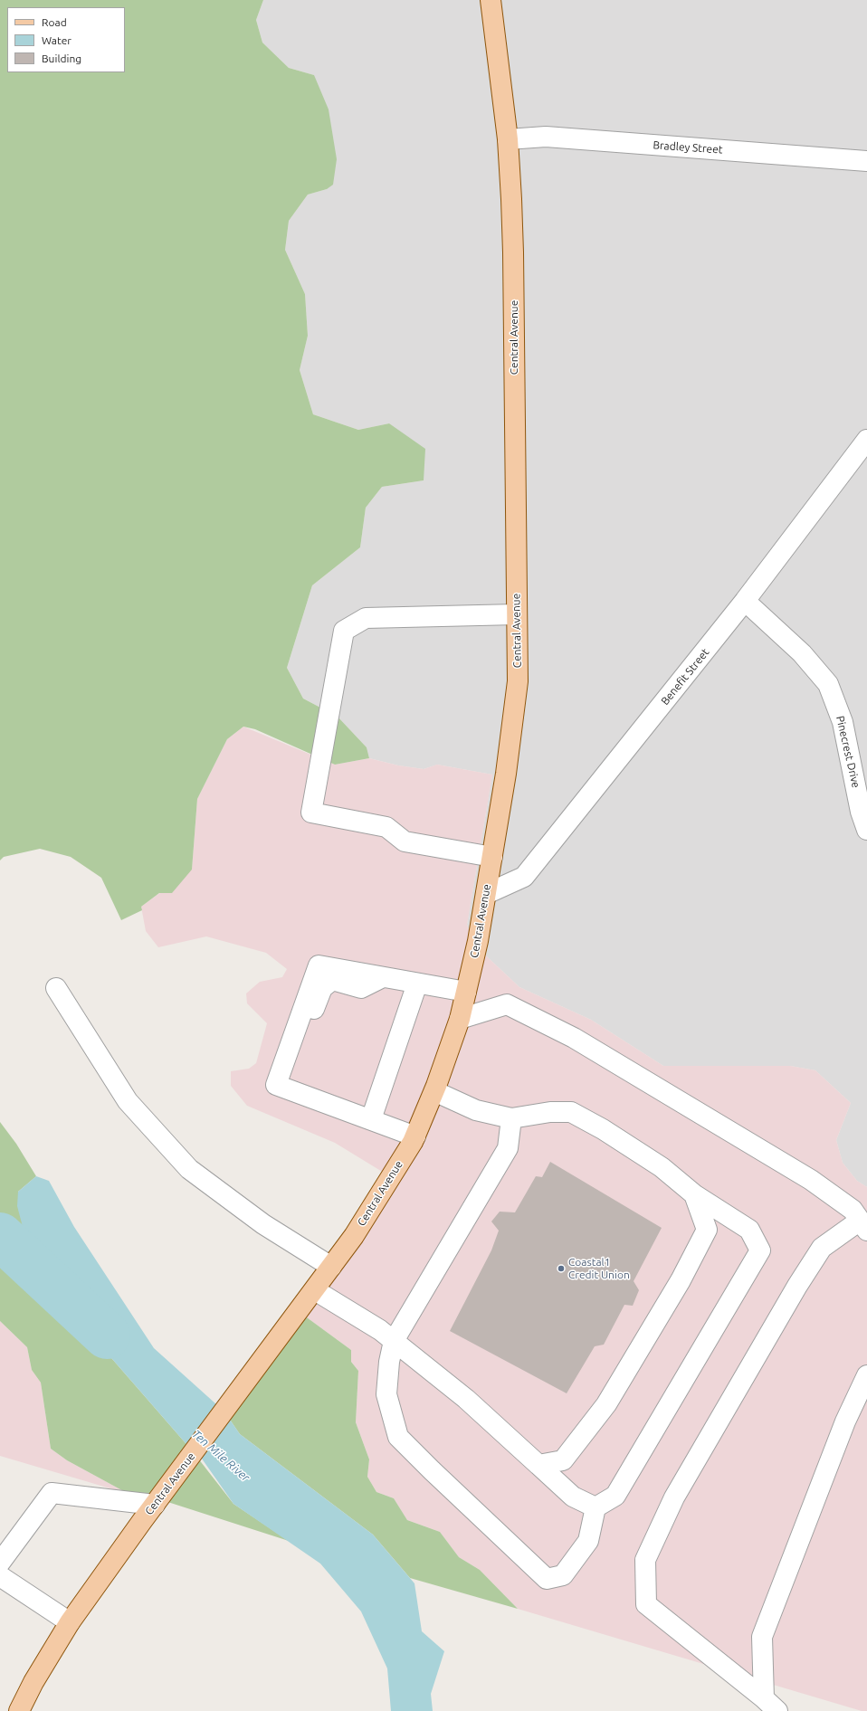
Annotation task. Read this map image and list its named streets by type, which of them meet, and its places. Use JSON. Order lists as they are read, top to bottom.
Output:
{
  "streets": {
    "main road": ["Central Avenue"],
    "street": ["Bradley Street", "Benefit Street", "Pinecrest Drive"]
  },
  "crossings": [
    ["Bradley Street", "Central Avenue"],
    ["Central Avenue", "Benefit Street"],
    ["Benefit Street", "Pinecrest Drive"]
  ],
  "water": ["Ten Mile River"],
  "places": ["Coastal1 Credit Union"],
  "legend": ["Road", "Water", "Building"]
}
